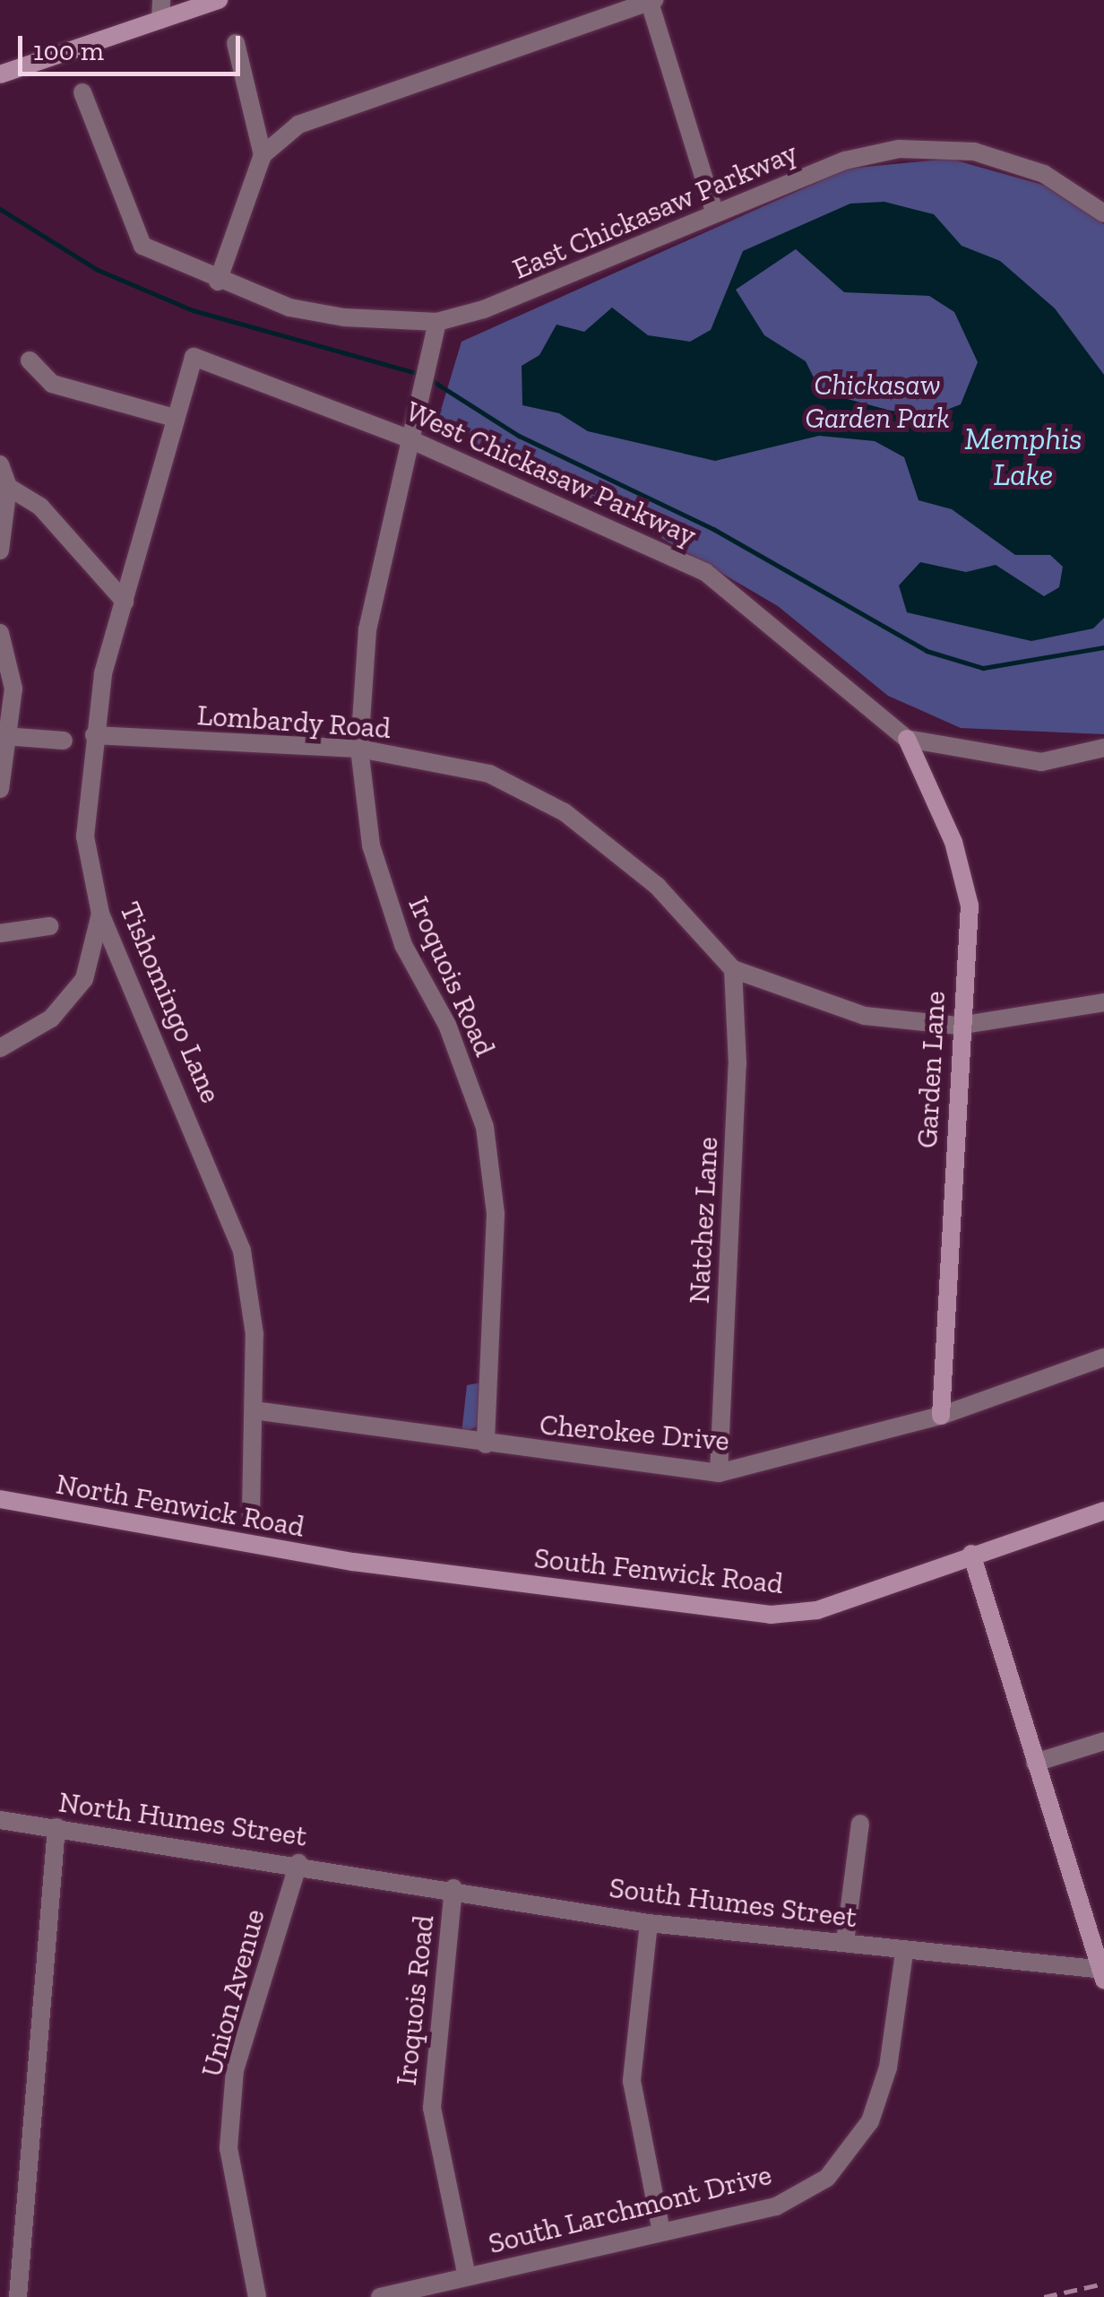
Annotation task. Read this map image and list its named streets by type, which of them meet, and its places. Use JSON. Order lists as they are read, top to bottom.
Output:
{
  "streets": {
    "street": [
      "East Chickasaw Parkway",
      "West Chickasaw Parkway",
      "Lombardy Road",
      "Iroquois Road",
      "Tishomingo Lane",
      "Garden Lane",
      "Natchez Lane",
      "Cherokee Drive",
      "North Fenwick Road",
      "South Fenwick Road",
      "North Humes Street",
      "South Humes Street",
      "Union Avenue",
      "South Larchmont Drive"
    ]
  },
  "crossings": [
    ["East Chickasaw Parkway", "Iroquois Road"],
    ["West Chickasaw Parkway", "Iroquois Road"],
    ["West Chickasaw Parkway", "Tishomingo Lane"],
    ["West Chickasaw Parkway", "Garden Lane"],
    ["Lombardy Road", "Iroquois Road"],
    ["Lombardy Road", "Tishomingo Lane"],
    ["Lombardy Road", "Garden Lane"],
    ["Lombardy Road", "Natchez Lane"],
    ["Iroquois Road", "Cherokee Drive"],
    ["Iroquois Road", "South Humes Street"],
    ["Iroquois Road", "South Larchmont Drive"],
    ["Tishomingo Lane", "Cherokee Drive"],
    ["Garden Lane", "Cherokee Drive"],
    ["Natchez Lane", "Cherokee Drive"],
    ["North Fenwick Road", "South Fenwick Road"],
    ["North Humes Street", "South Humes Street"],
    ["North Humes Street", "Union Avenue"],
    ["South Humes Street", "South Larchmont Drive"]
  ],
  "water": ["Memphis Lake"],
  "parks": ["Chickasaw Garden Park"],
  "scale_bar": "100 m"
}
